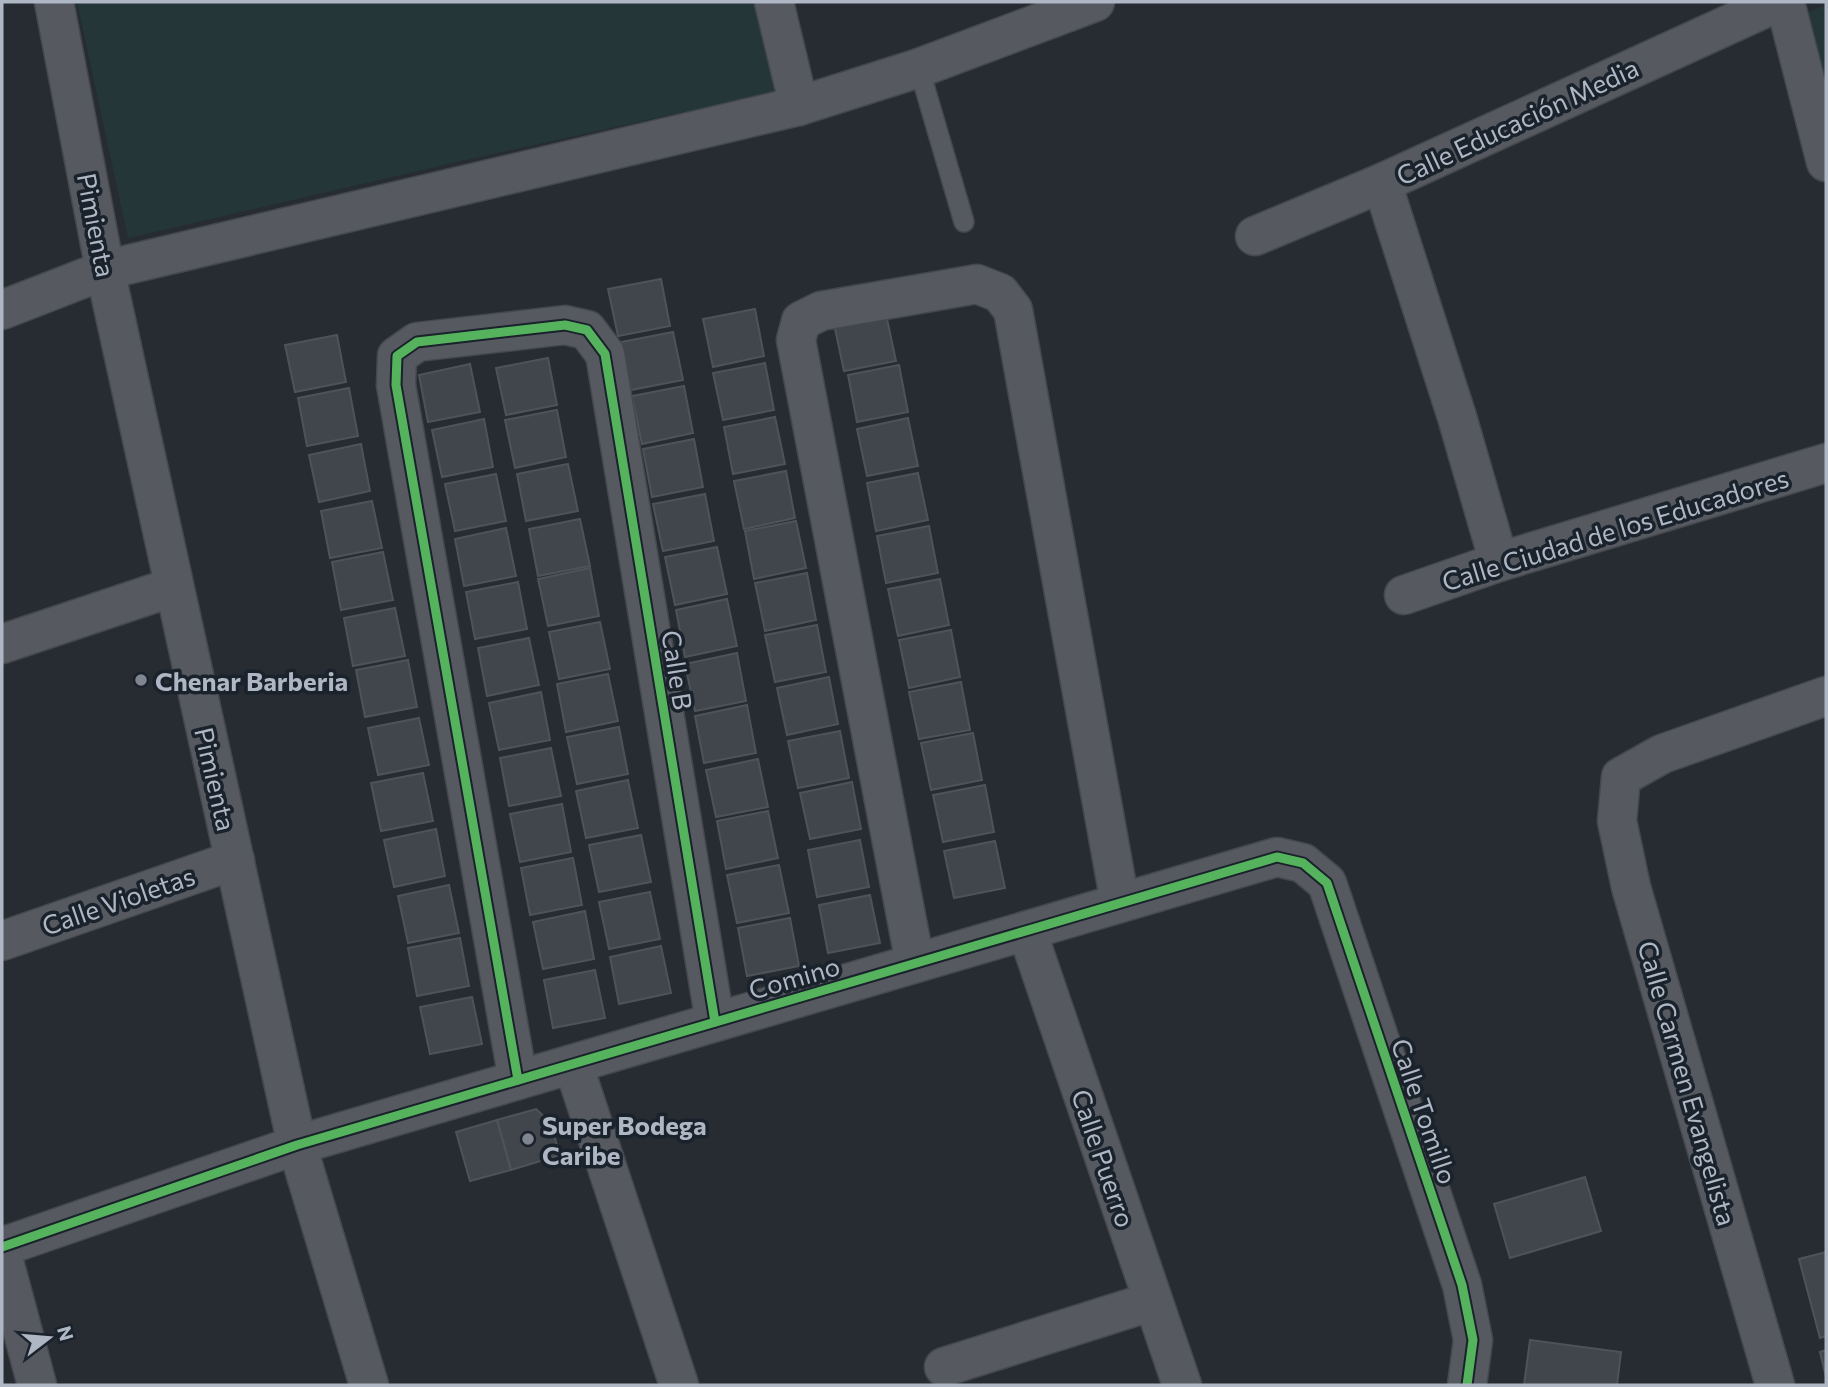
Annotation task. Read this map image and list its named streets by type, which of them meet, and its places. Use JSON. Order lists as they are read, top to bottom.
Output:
{
  "streets": {
    "street": [
      "Calle Educación Media",
      "Pimienta",
      "Calle Ciudad de los Educadores",
      "Calle B",
      "Calle Violetas",
      "Comino",
      "Calle Carmen Evangelista",
      "Calle Tomillo",
      "Calle Puerro"
    ]
  },
  "crossings": [
    ["Pimienta", "Calle Violetas"],
    ["Pimienta", "Comino"],
    ["Calle B", "Comino"],
    ["Comino", "Calle Tomillo"],
    ["Comino", "Calle Puerro"]
  ],
  "places": ["Chenar Barberia", "Super Bodega Caribe"],
  "north": "right"
}
